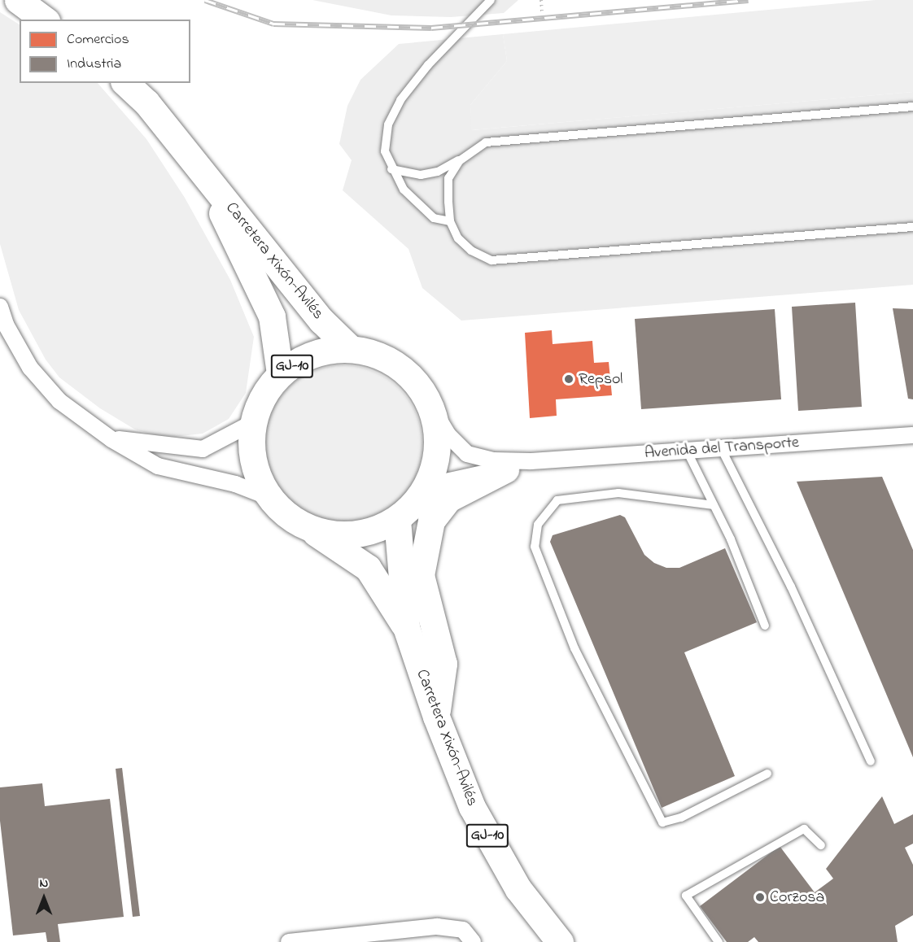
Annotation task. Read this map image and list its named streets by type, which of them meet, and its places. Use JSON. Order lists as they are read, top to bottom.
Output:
{
  "streets": {
    "highway": ["Carretera Xixón-Avilés", "GJ-10"],
    "street": ["Avenida del Transporte"]
  },
  "crossings": [
    ["Carretera Xixón-Avilés", "GJ-10"]
  ],
  "places": ["Repsol", "Corzosa"],
  "legend": ["Comercios", "Industria"],
  "north": "top"
}
